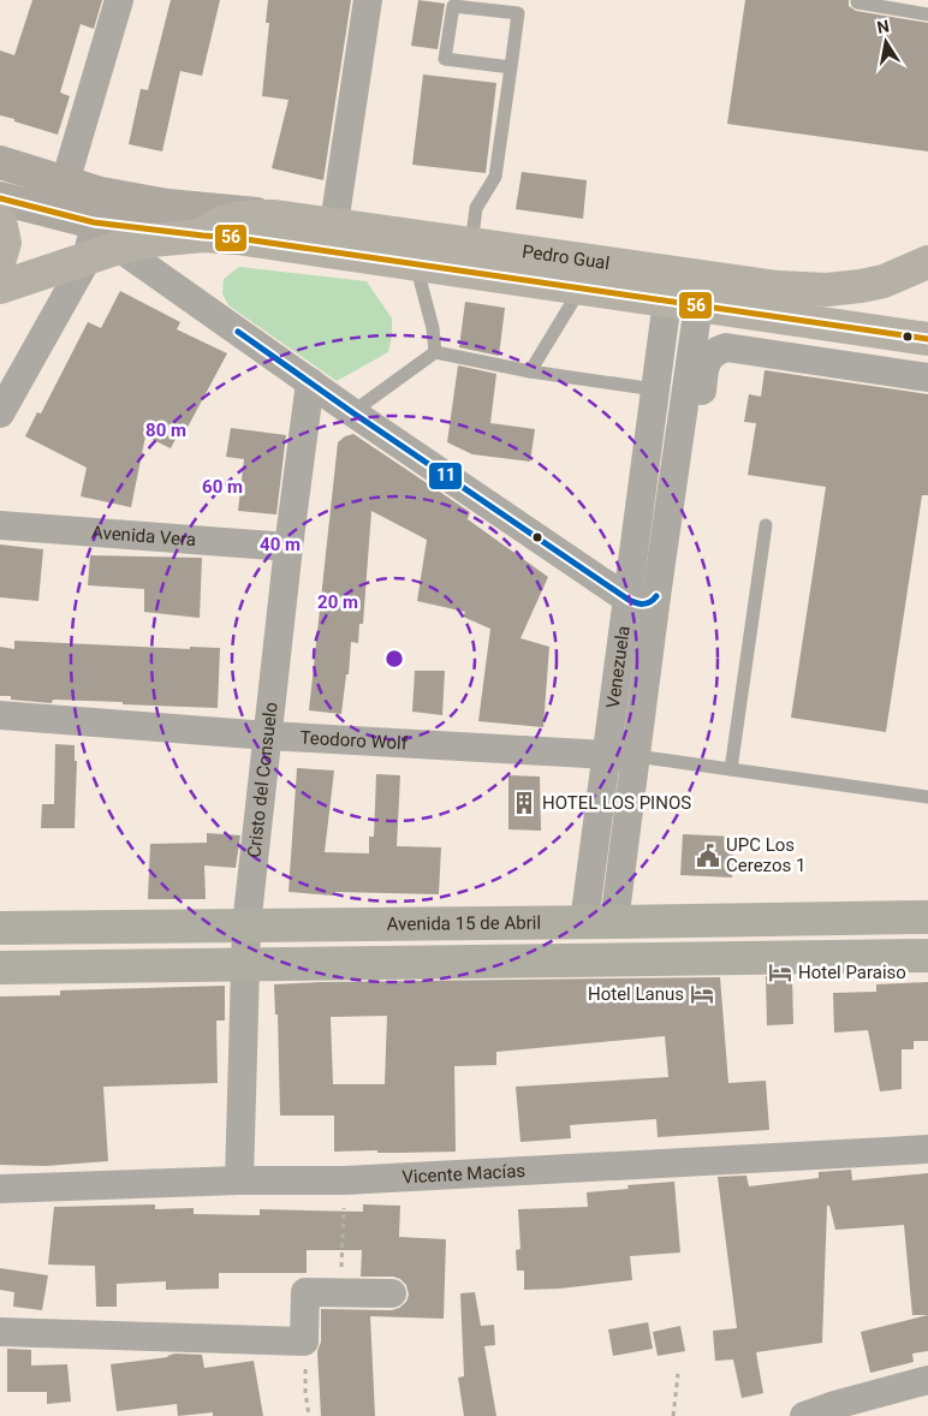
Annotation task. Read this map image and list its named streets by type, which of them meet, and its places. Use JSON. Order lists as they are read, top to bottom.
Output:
{
  "streets": {
    "highway": ["Pedro Gual"],
    "main road": ["Avenida 15 de Abril"],
    "street": [
      "Avenida Vera",
      "Venezuela",
      "Teodoro Wolf",
      "Cristo del Consuelo",
      "Vicente Macías"
    ]
  },
  "crossings": [
    ["Pedro Gual", "Venezuela"],
    ["Avenida Vera", "Cristo del Consuelo"],
    ["Venezuela", "Teodoro Wolf"],
    ["Venezuela", "Avenida 15 de Abril"],
    ["Teodoro Wolf", "Cristo del Consuelo"],
    ["Cristo del Consuelo", "Avenida 15 de Abril"],
    ["Cristo del Consuelo", "Vicente Macías"]
  ],
  "places": {
    "building": ["HOTEL LOS PINOS"],
    "public building": ["UPC Los Cerezos 1"],
    "hotel": ["Hotel Paraiso", "Hotel Lanus"]
  },
  "lines": ["transit line 56", "transit line 11"],
  "north": "top",
  "rings": [
    "80 m",
    "60 m",
    "40 m",
    "20 m"
  ]
}
